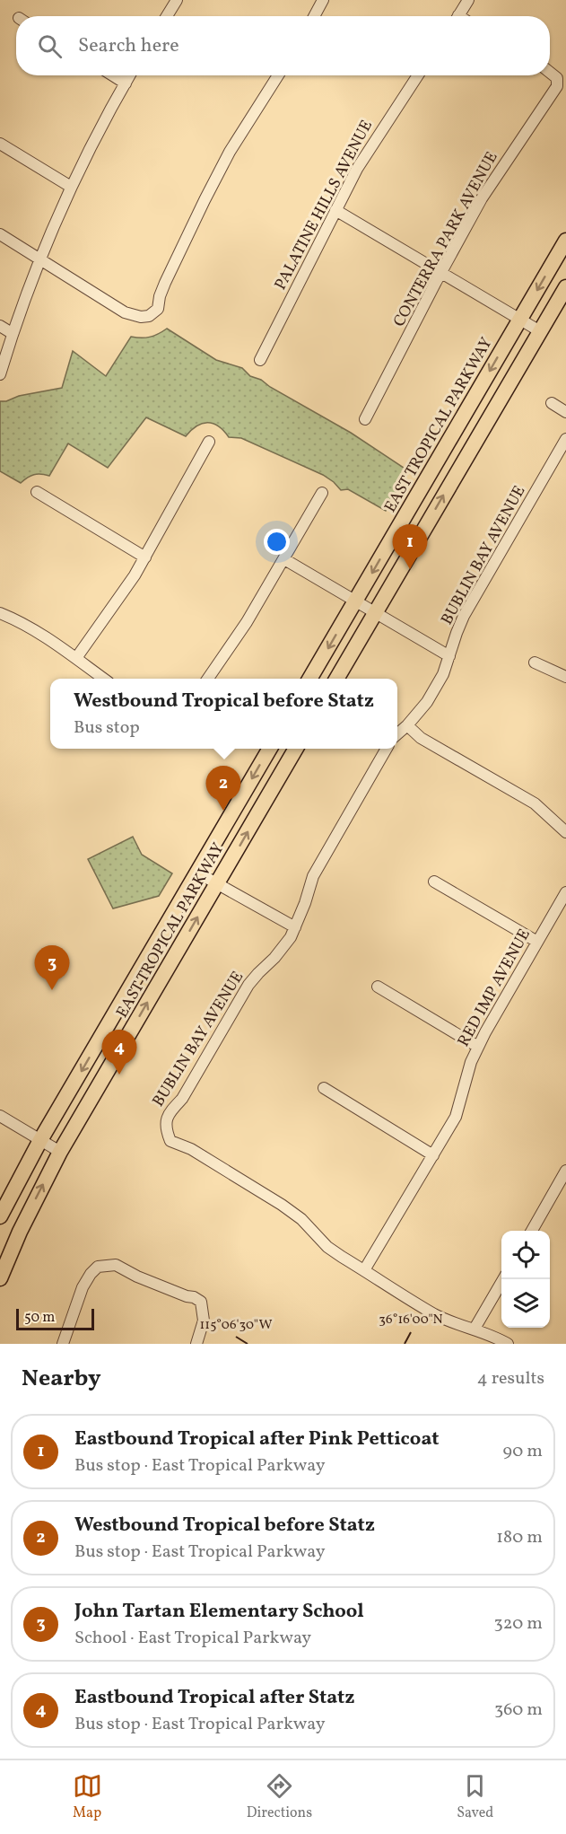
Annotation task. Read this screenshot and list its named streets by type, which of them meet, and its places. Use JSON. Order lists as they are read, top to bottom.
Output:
{
  "streets": {
    "main road": ["EAST TROPICAL PARKWAY"],
    "street": [
      "PALATINE HILLS AVENUE",
      "CONTERRA PARK AVENUE",
      "BUBLIN BAY AVENUE",
      "RED IMP AVENUE"
    ]
  },
  "crossings": [
    ["BUBLIN BAY AVENUE", "RED IMP AVENUE"]
  ],
  "scale_bar": "50 m",
  "page": {
    "search": "Search here",
    "pins": [
      "1",
      "2",
      "3",
      "4"
    ],
    "popup": ["Westbound Tropical before Statz", "Bus stop"],
    "scale": "50 m",
    "heading": ["Nearby", "4 results"],
    "list": [
      {
        "mark": "1",
        "name": "Eastbound Tropical after Pink Petticoat",
        "note": "Bus stop · East Tropical Parkway",
        "value": "90 m"
      },
      {
        "mark": "2",
        "name": "Westbound Tropical before Statz",
        "note": "Bus stop · East Tropical Parkway",
        "value": "180 m"
      },
      {
        "mark": "3",
        "name": "John Tartan Elementary School",
        "note": "School · East Tropical Parkway",
        "value": "320 m"
      },
      {
        "mark": "4",
        "name": "Eastbound Tropical after Statz",
        "note": "Bus stop · East Tropical Parkway",
        "value": "360 m"
      }
    ],
    "nav": ["Map", "Directions", "Saved"]
  },
  "coordinates": ["36°16'00\"N", "115°06'30\"W"]
}
